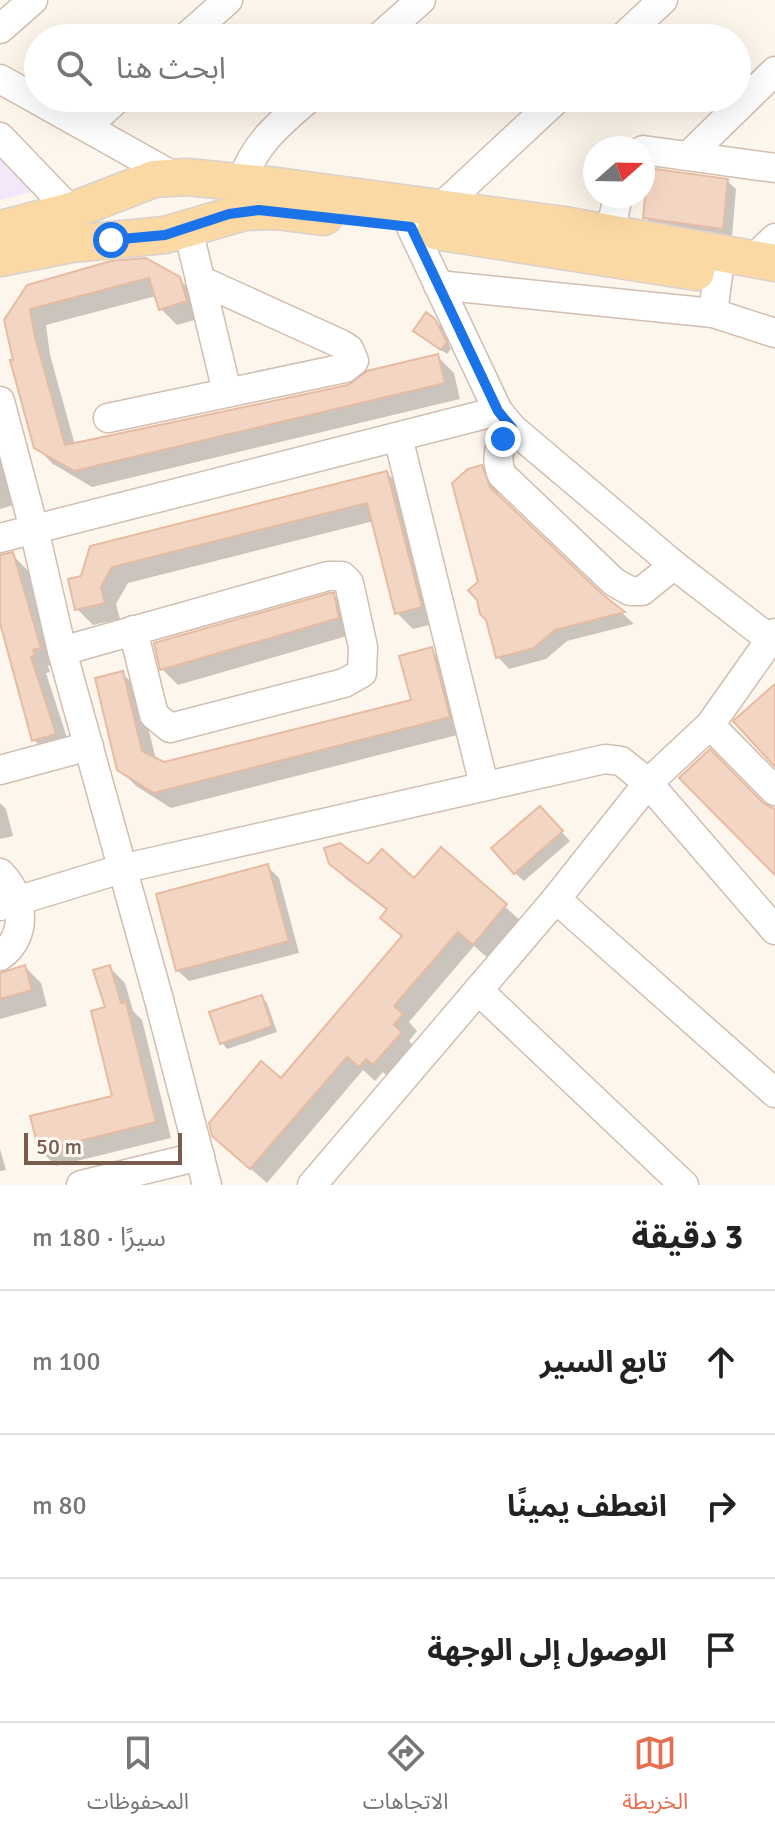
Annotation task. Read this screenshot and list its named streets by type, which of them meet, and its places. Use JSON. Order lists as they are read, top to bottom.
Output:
{
  "scale_bar": "50 m",
  "north": "right",
  "page": {
    "search": "ابحث هنا",
    "scale": "50 m",
    "heading": ["3 دقيقة", "سيرًا · 180 m"],
    "list": [
      ["تابع السير", "100 m"],
      ["انعطف يمينًا", "80 m"],
      "الوصول إلى الوجهة"
    ],
    "nav": ["الخريطة", "الاتجاهات", "المحفوظات"]
  }
}
